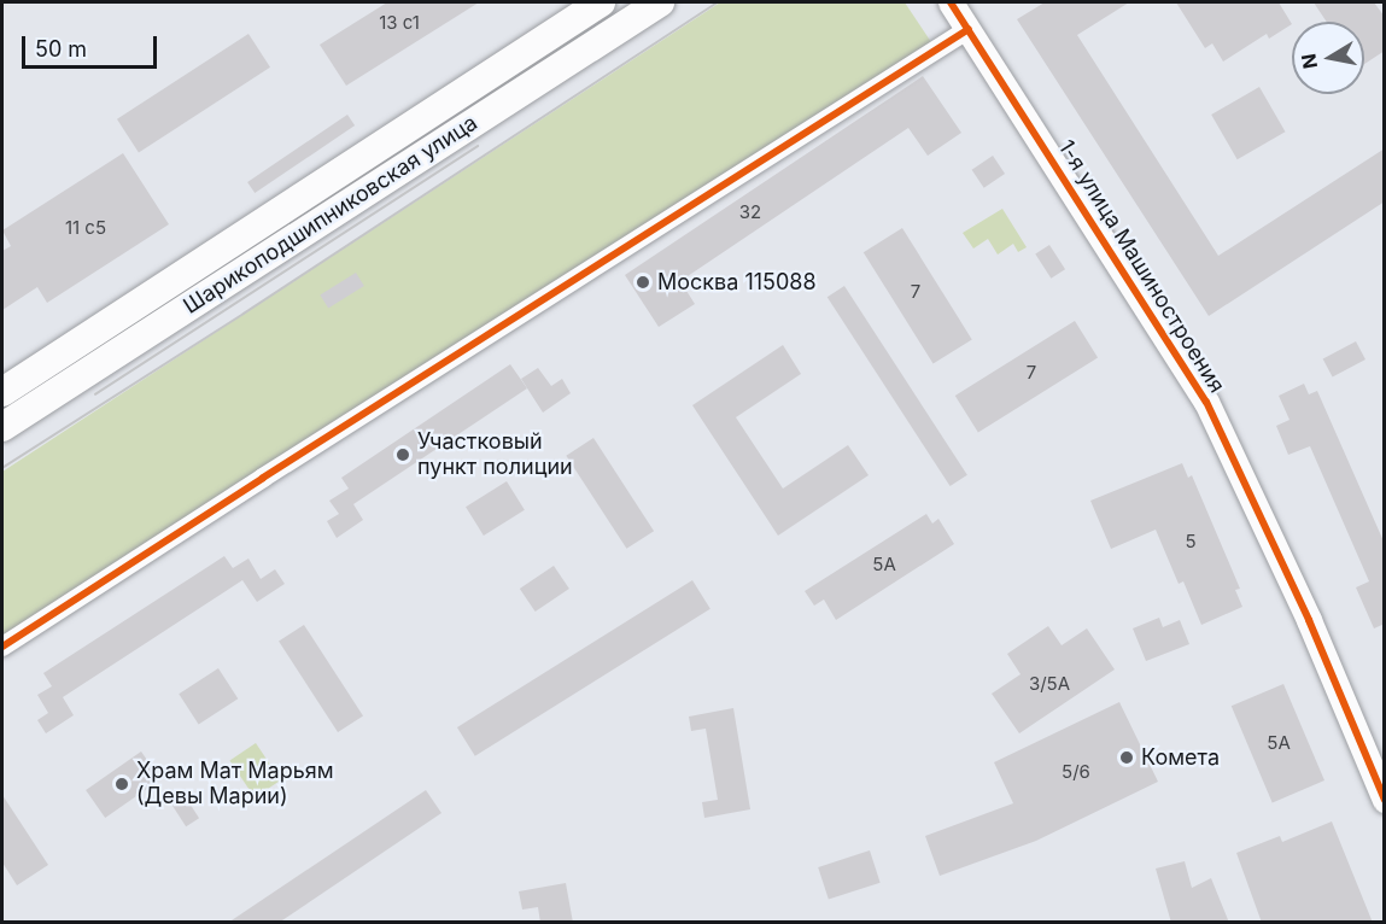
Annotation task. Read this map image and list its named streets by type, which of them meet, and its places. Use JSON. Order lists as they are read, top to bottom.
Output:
{
  "streets": {
    "main road": ["Шарикоподшипниковская улица"],
    "street": ["1-я улица Машиностроения"]
  },
  "places": [
    "Москва 115088",
    "Участковый пункт полиции",
    "Комета",
    "Храм Мат Марьям (Девы Марии)"
  ],
  "house_numbers": [
    "13 с1",
    "32",
    "11 с5",
    "7",
    "7",
    "5",
    "5А",
    "3/5А",
    "5А",
    "5/6"
  ],
  "scale_bar": "50 m",
  "north": "left"
}
